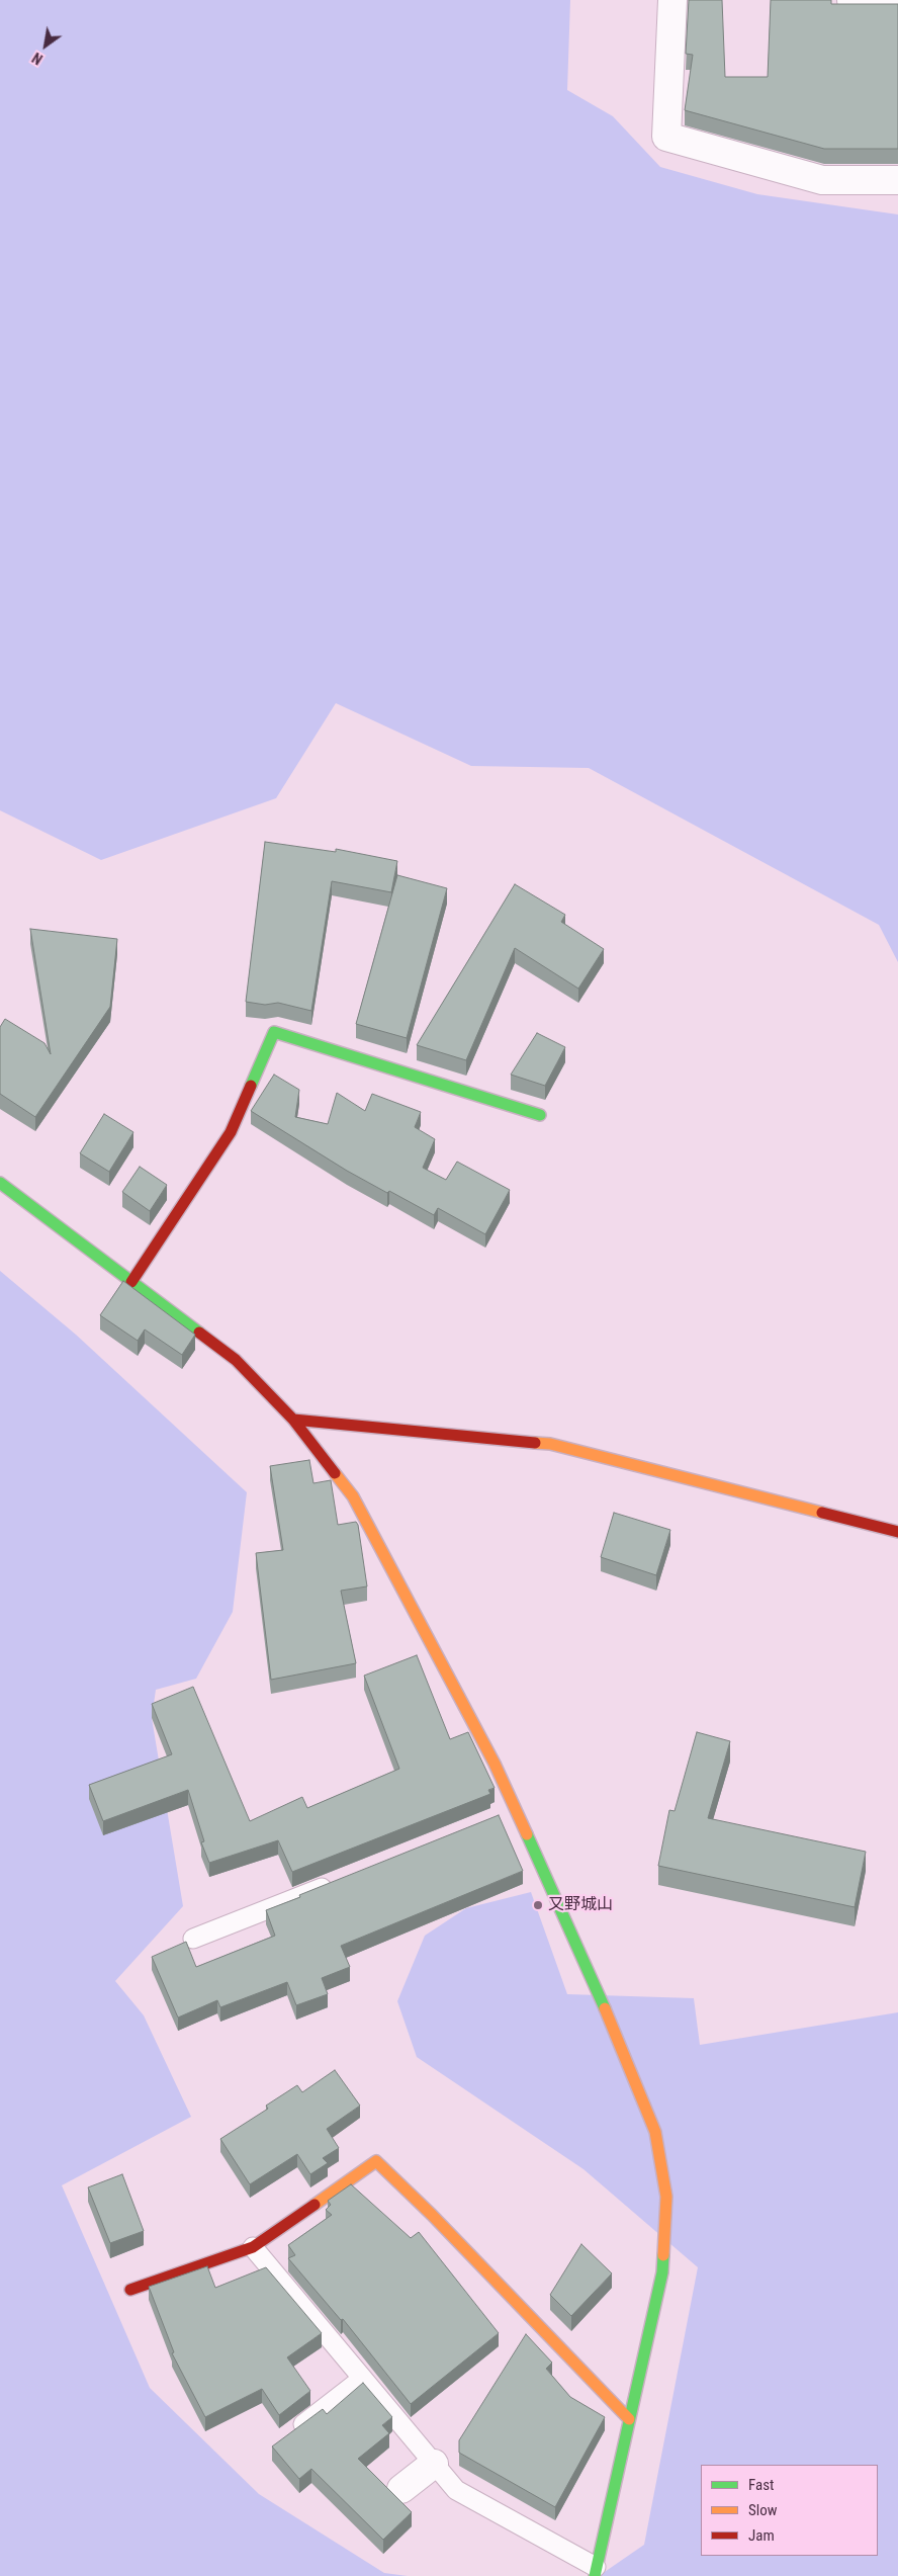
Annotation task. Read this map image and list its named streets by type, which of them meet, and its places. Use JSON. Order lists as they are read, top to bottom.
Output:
{
  "places": ["又野城山"],
  "legend": ["Fast", "Slow", "Jam"],
  "north": "bottom left"
}
